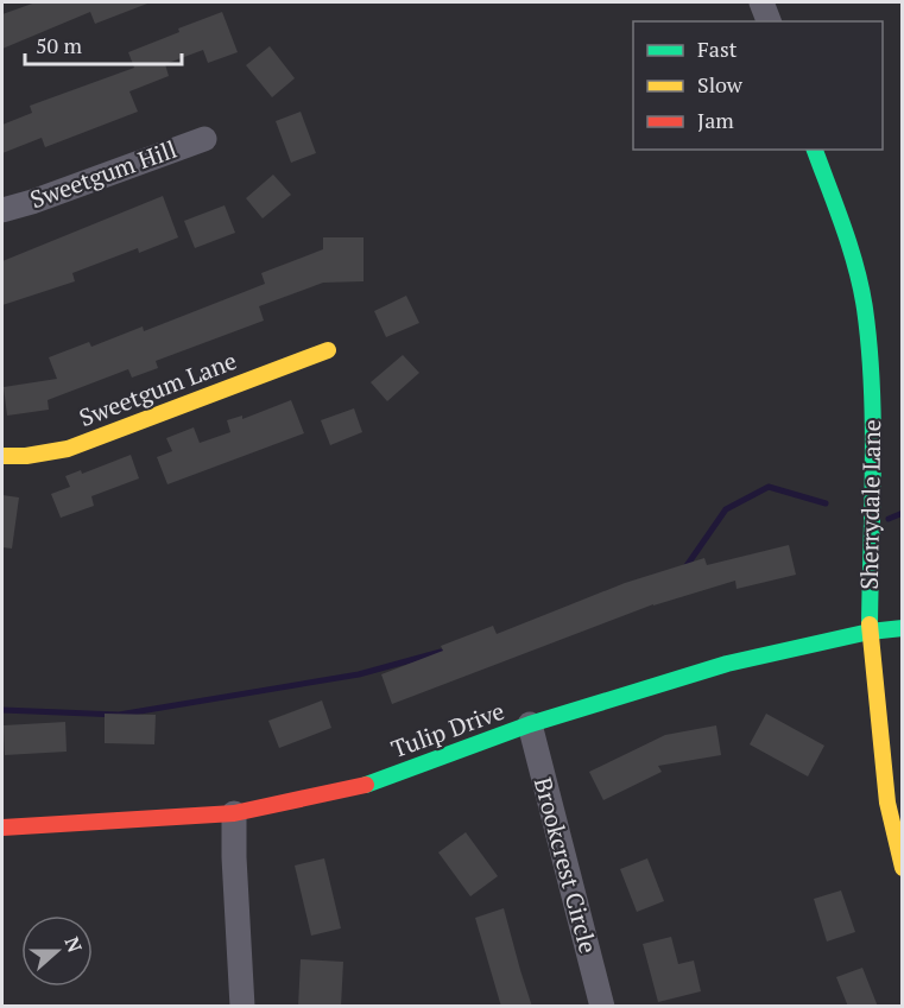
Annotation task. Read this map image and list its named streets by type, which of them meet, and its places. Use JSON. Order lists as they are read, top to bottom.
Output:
{
  "streets": {
    "street": [
      "Sweetgum Hill",
      "Sweetgum Lane",
      "Sherrydale Lane",
      "Tulip Drive",
      "Brookcrest Circle"
    ]
  },
  "crossings": [
    ["Sherrydale Lane", "Tulip Drive"],
    ["Tulip Drive", "Brookcrest Circle"]
  ],
  "legend": ["Fast", "Slow", "Jam"],
  "scale_bar": "50 m",
  "north": "right"
}
